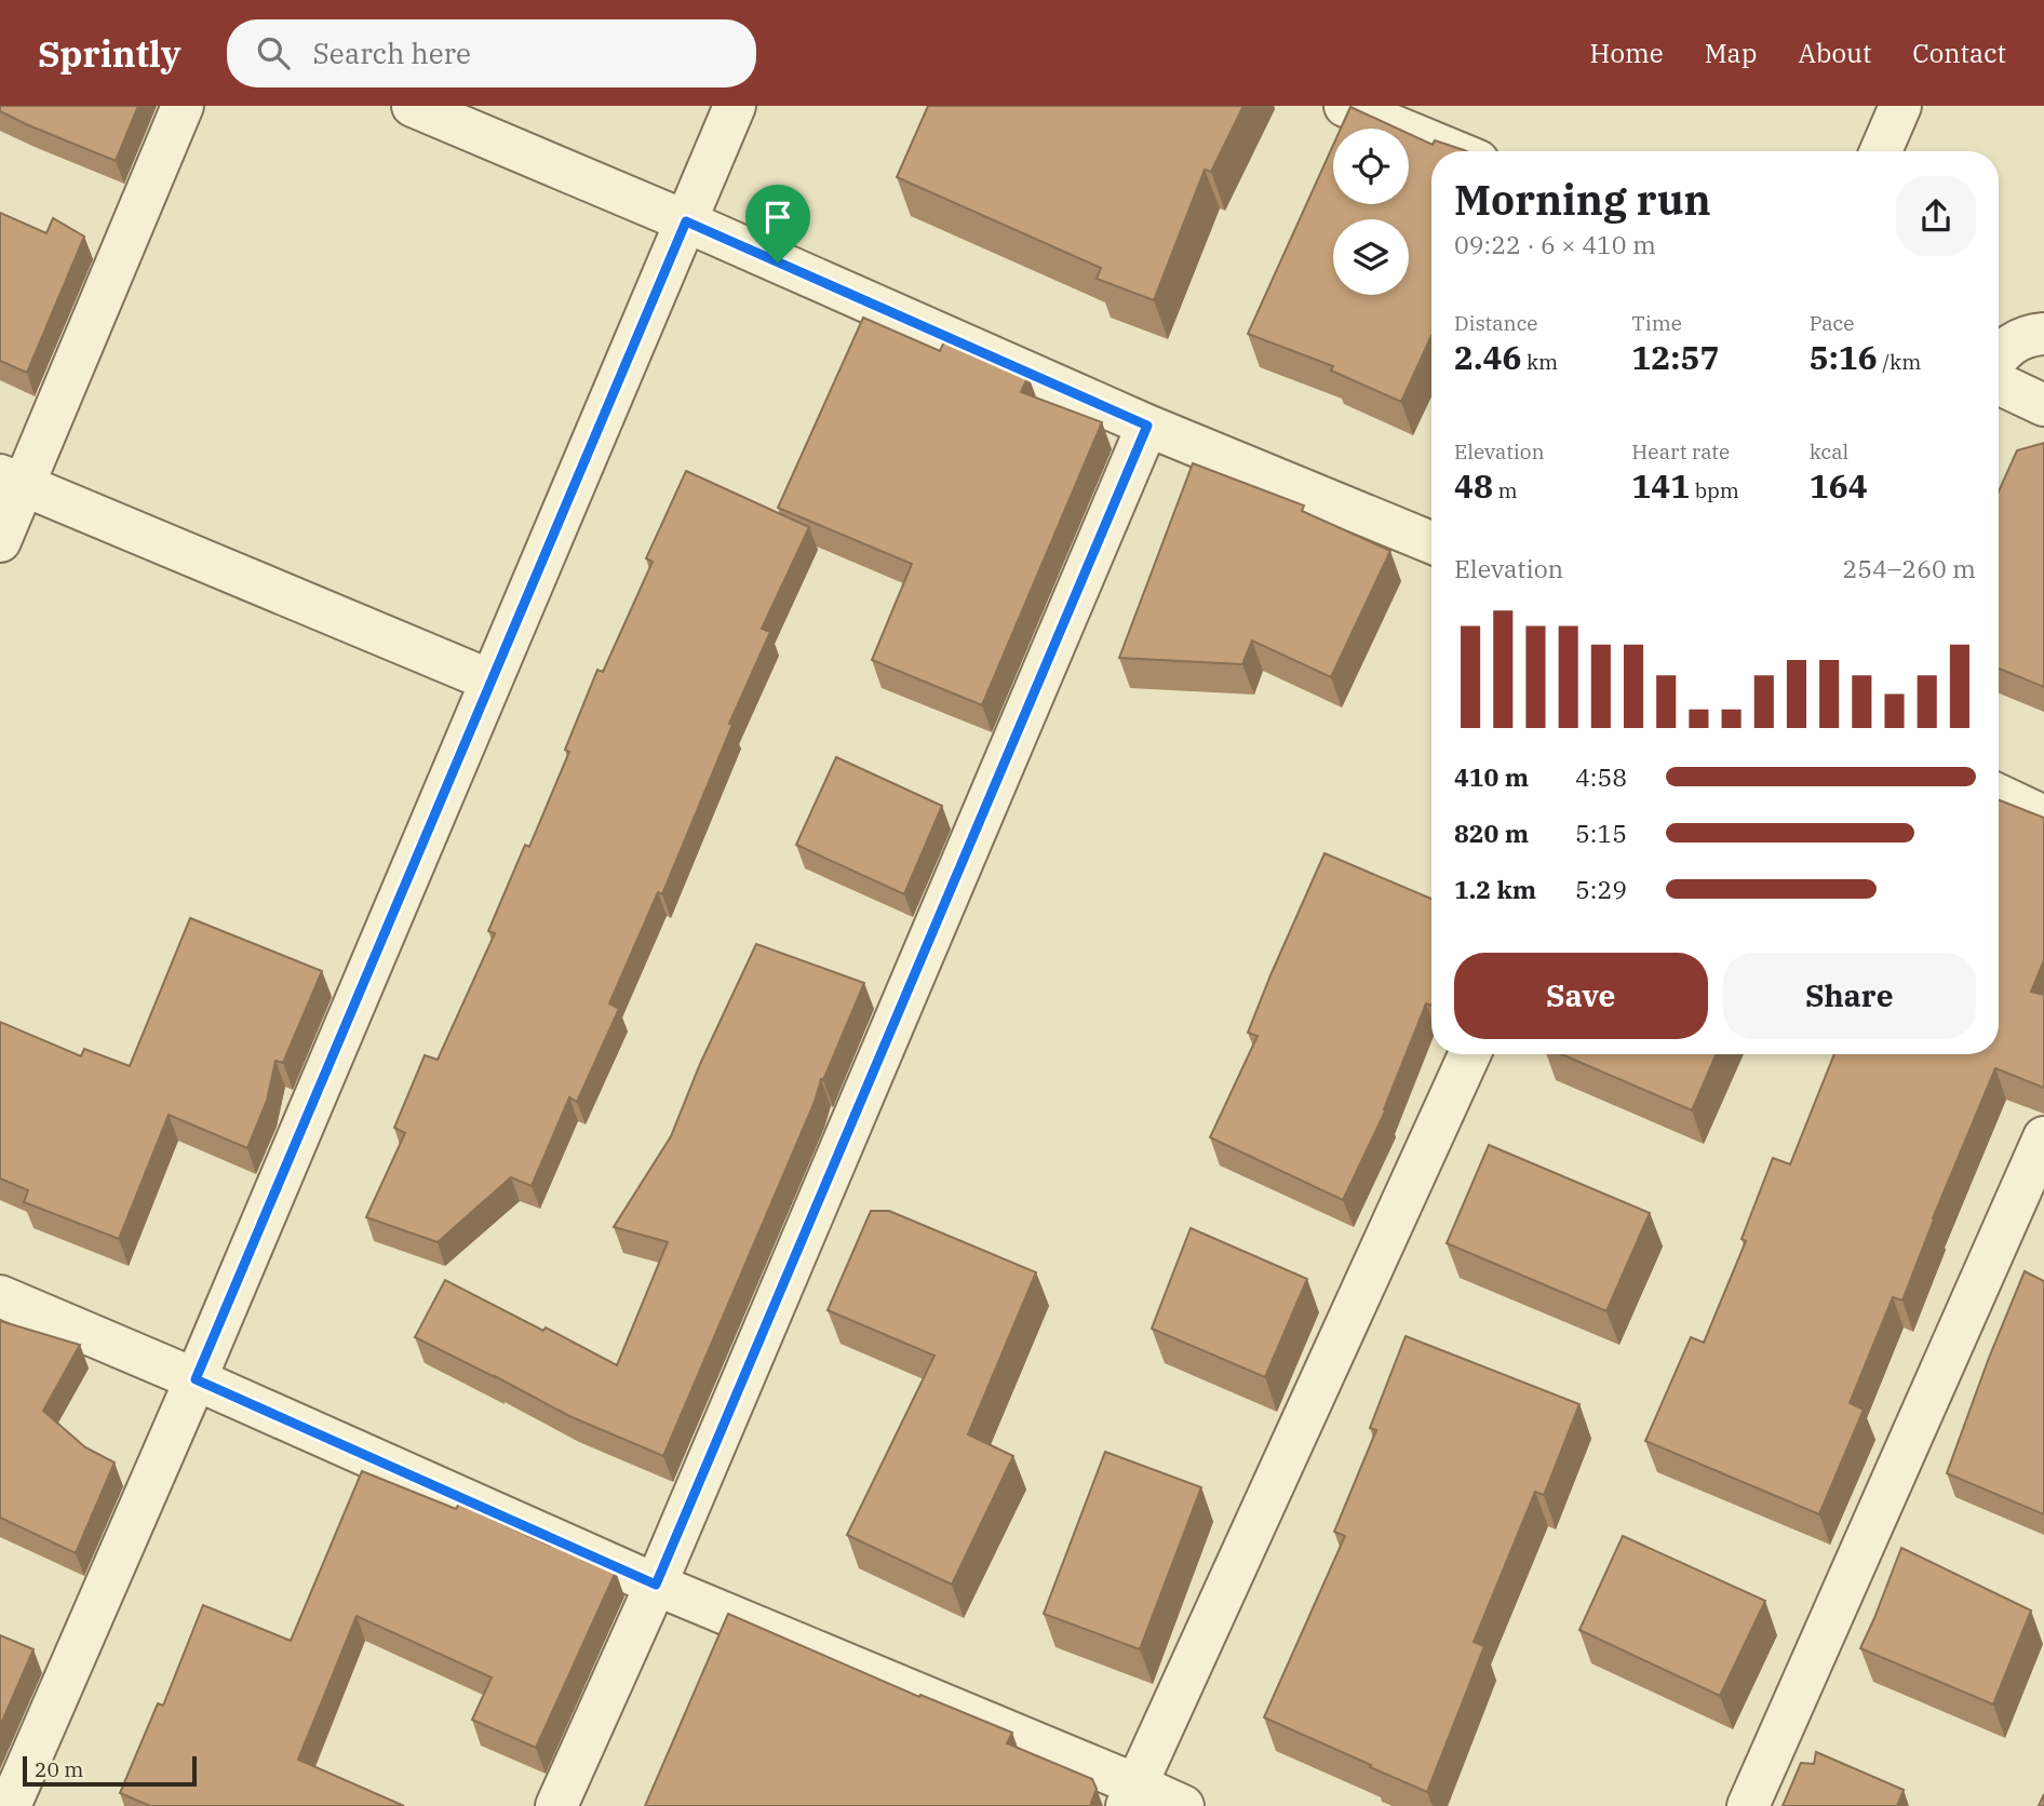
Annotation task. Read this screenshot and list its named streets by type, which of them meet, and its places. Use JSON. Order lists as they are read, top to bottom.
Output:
{
  "scale_bar": "20 m",
  "page": {
    "header": "Sprintly",
    "search": "Search here",
    "nav": [
      "Home",
      "Map",
      "About",
      "Contact"
    ],
    "heading": ["Morning run", "09:22 · 6 × 410 m"],
    "stats": [
      ["Distance", "2.46 km"],
      ["Time", "12:57"],
      ["Pace", "5:16 /km"],
      ["Elevation", "48 m"],
      ["Heart rate", "141 bpm"],
      ["kcal", "164"]
    ],
    "chart": ["Elevation", "254–260 m"],
    "list": [
      {
        "name": "410 m",
        "note": "4:58"
      },
      {
        "name": "820 m",
        "note": "5:15"
      },
      {
        "name": "1.2 km",
        "note": "5:29"
      }
    ],
    "buttons": ["Save", "Share"],
    "scale": "20 m"
  }
}
